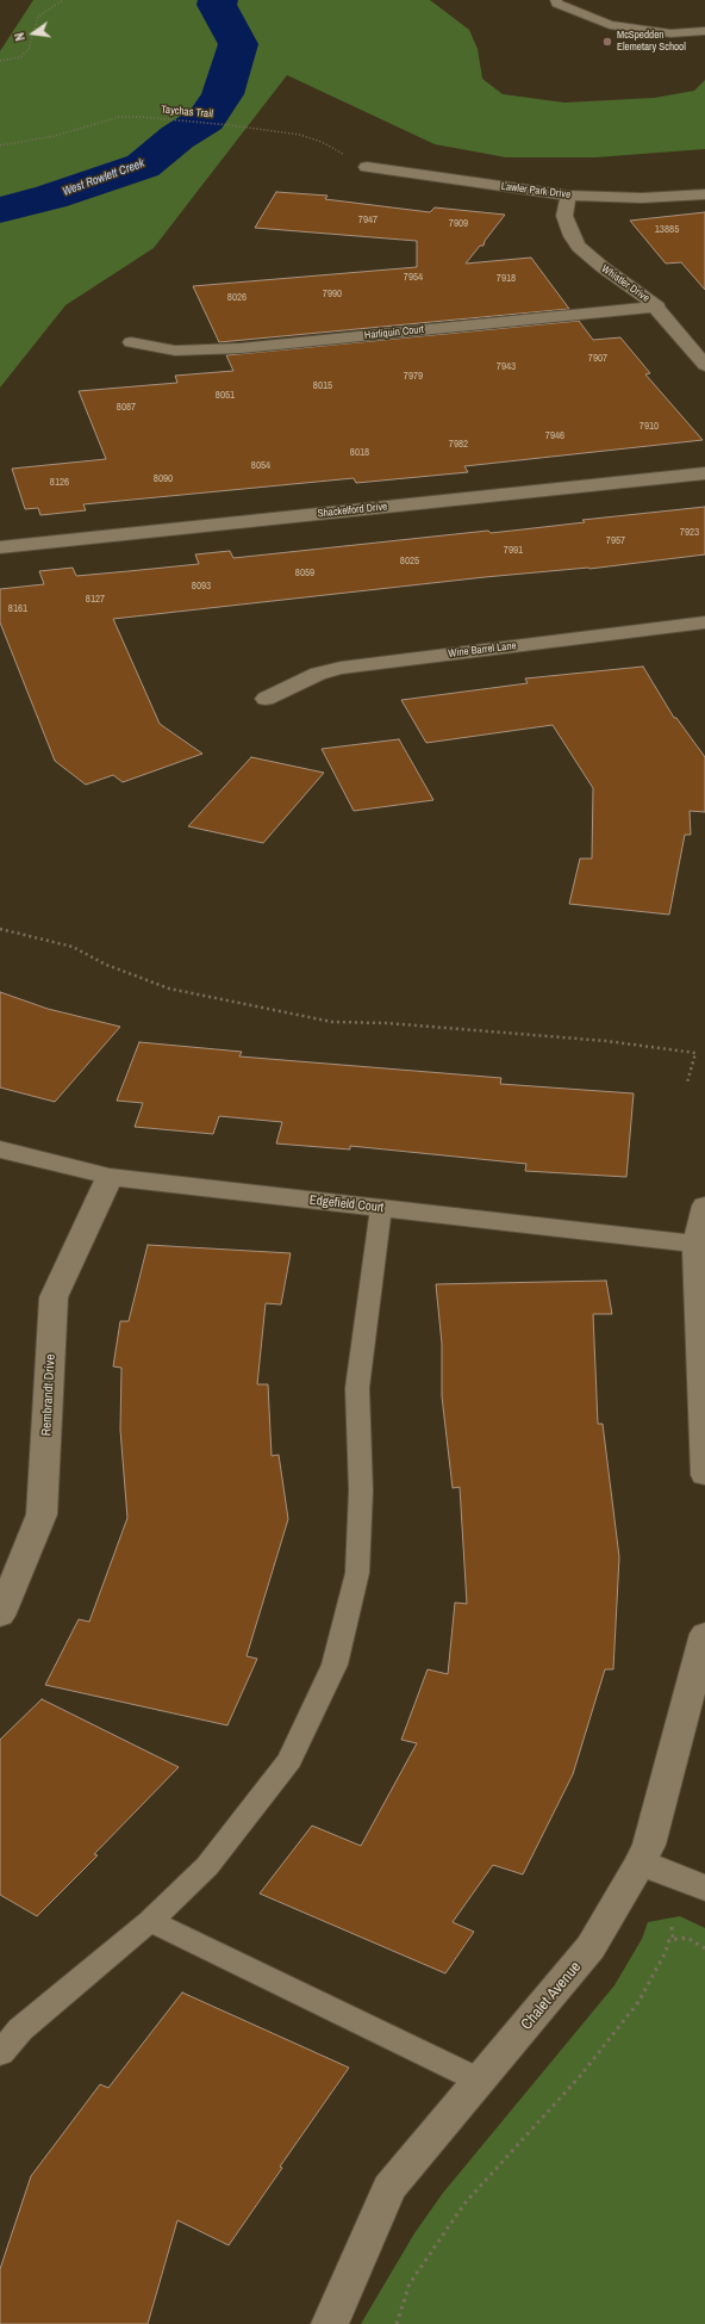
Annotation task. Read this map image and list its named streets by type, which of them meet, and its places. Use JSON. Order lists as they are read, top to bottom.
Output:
{
  "streets": {
    "street": [
      "Lawler Park Drive",
      "Whistler Drive",
      "Harliquin Court",
      "Shackelford Drive",
      "Wine Barrel Lane",
      "Edgefield Court",
      "Rembrandt Drive",
      "Chalet Avenue"
    ],
    "path": ["Taychas Trail"]
  },
  "crossings": [
    ["Taychas Trail", "Lawler Park Drive"],
    ["Lawler Park Drive", "Whistler Drive"],
    ["Whistler Drive", "Harliquin Court"],
    ["Edgefield Court", "Rembrandt Drive"]
  ],
  "water": ["West Rowlett Creek"],
  "places": ["McSpedden Elemetary School"],
  "house_numbers": [
    "7947",
    "7909",
    "13885",
    "7954",
    "7918",
    "7990",
    "8026",
    "7907",
    "7943",
    "7979",
    "8015",
    "8051",
    "8087",
    "7910",
    "7946",
    "7982",
    "8018",
    "8054",
    "8090",
    "8126",
    "7923",
    "7957",
    "7991",
    "8025",
    "8059",
    "8093",
    "8127",
    "8161"
  ],
  "north": "left"
}
